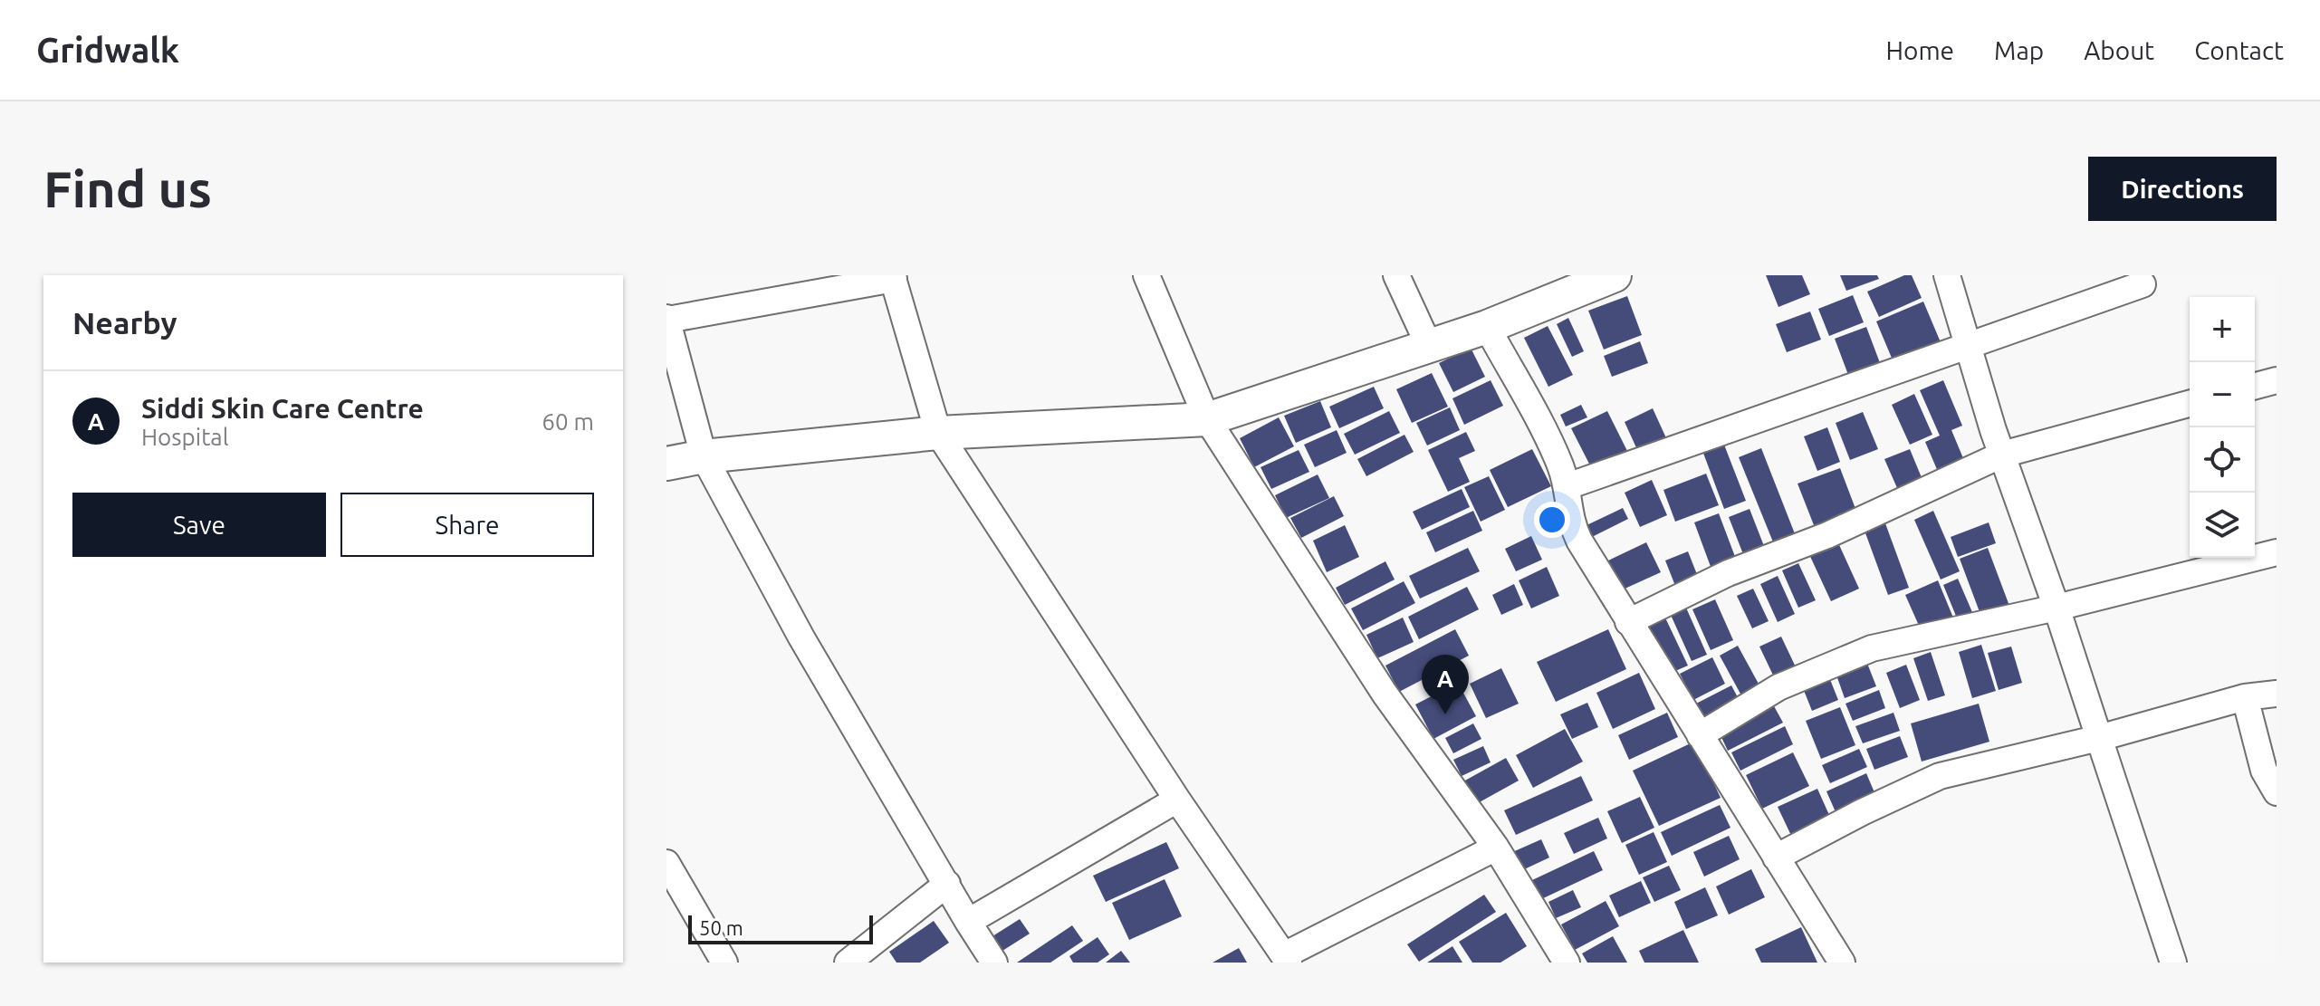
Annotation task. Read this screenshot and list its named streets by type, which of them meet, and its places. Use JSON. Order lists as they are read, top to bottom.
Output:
{
  "scale_bar": "50 m",
  "page": {
    "header": "Gridwalk",
    "nav": [
      "Home",
      "Map",
      "About",
      "Contact"
    ],
    "buttons": [
      "Directions",
      ["Save", "Share"]
    ],
    "title": "Find us",
    "heading": "Nearby",
    "map_buttons": ["+", "−"],
    "list": [
      {
        "mark": "A",
        "name": "Siddi Skin Care Centre",
        "note": "Hospital",
        "value": "60 m"
      }
    ],
    "pins": "A",
    "scale": "50 m"
  }
}
